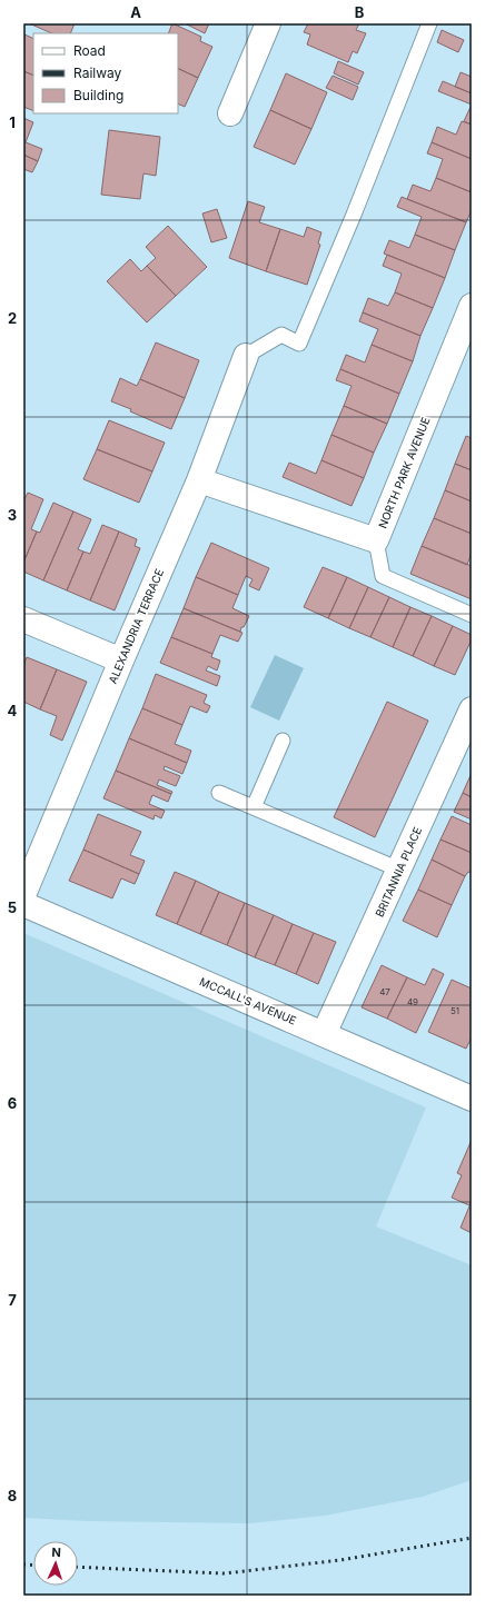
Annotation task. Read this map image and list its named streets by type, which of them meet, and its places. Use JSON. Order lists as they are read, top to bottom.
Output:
{
  "streets": {
    "street": [
      "NORTH PARK AVENUE",
      "ALEXANDRIA TERRACE",
      "BRITANNIA PLACE",
      "MCCALL'S AVENUE"
    ]
  },
  "crossings": [
    ["NORTH PARK AVENUE", "ALEXANDRIA TERRACE"],
    ["BRITANNIA PLACE", "MCCALL'S AVENUE"]
  ],
  "house_numbers": ["47", "49", "51"],
  "legend": ["Road", "Railway", "Building"],
  "north": "top",
  "grid": {
    "columns": ["A", "B"],
    "rows": [
      "1",
      "2",
      "3",
      "4",
      "5",
      "6",
      "7",
      "8"
    ]
  }
}
